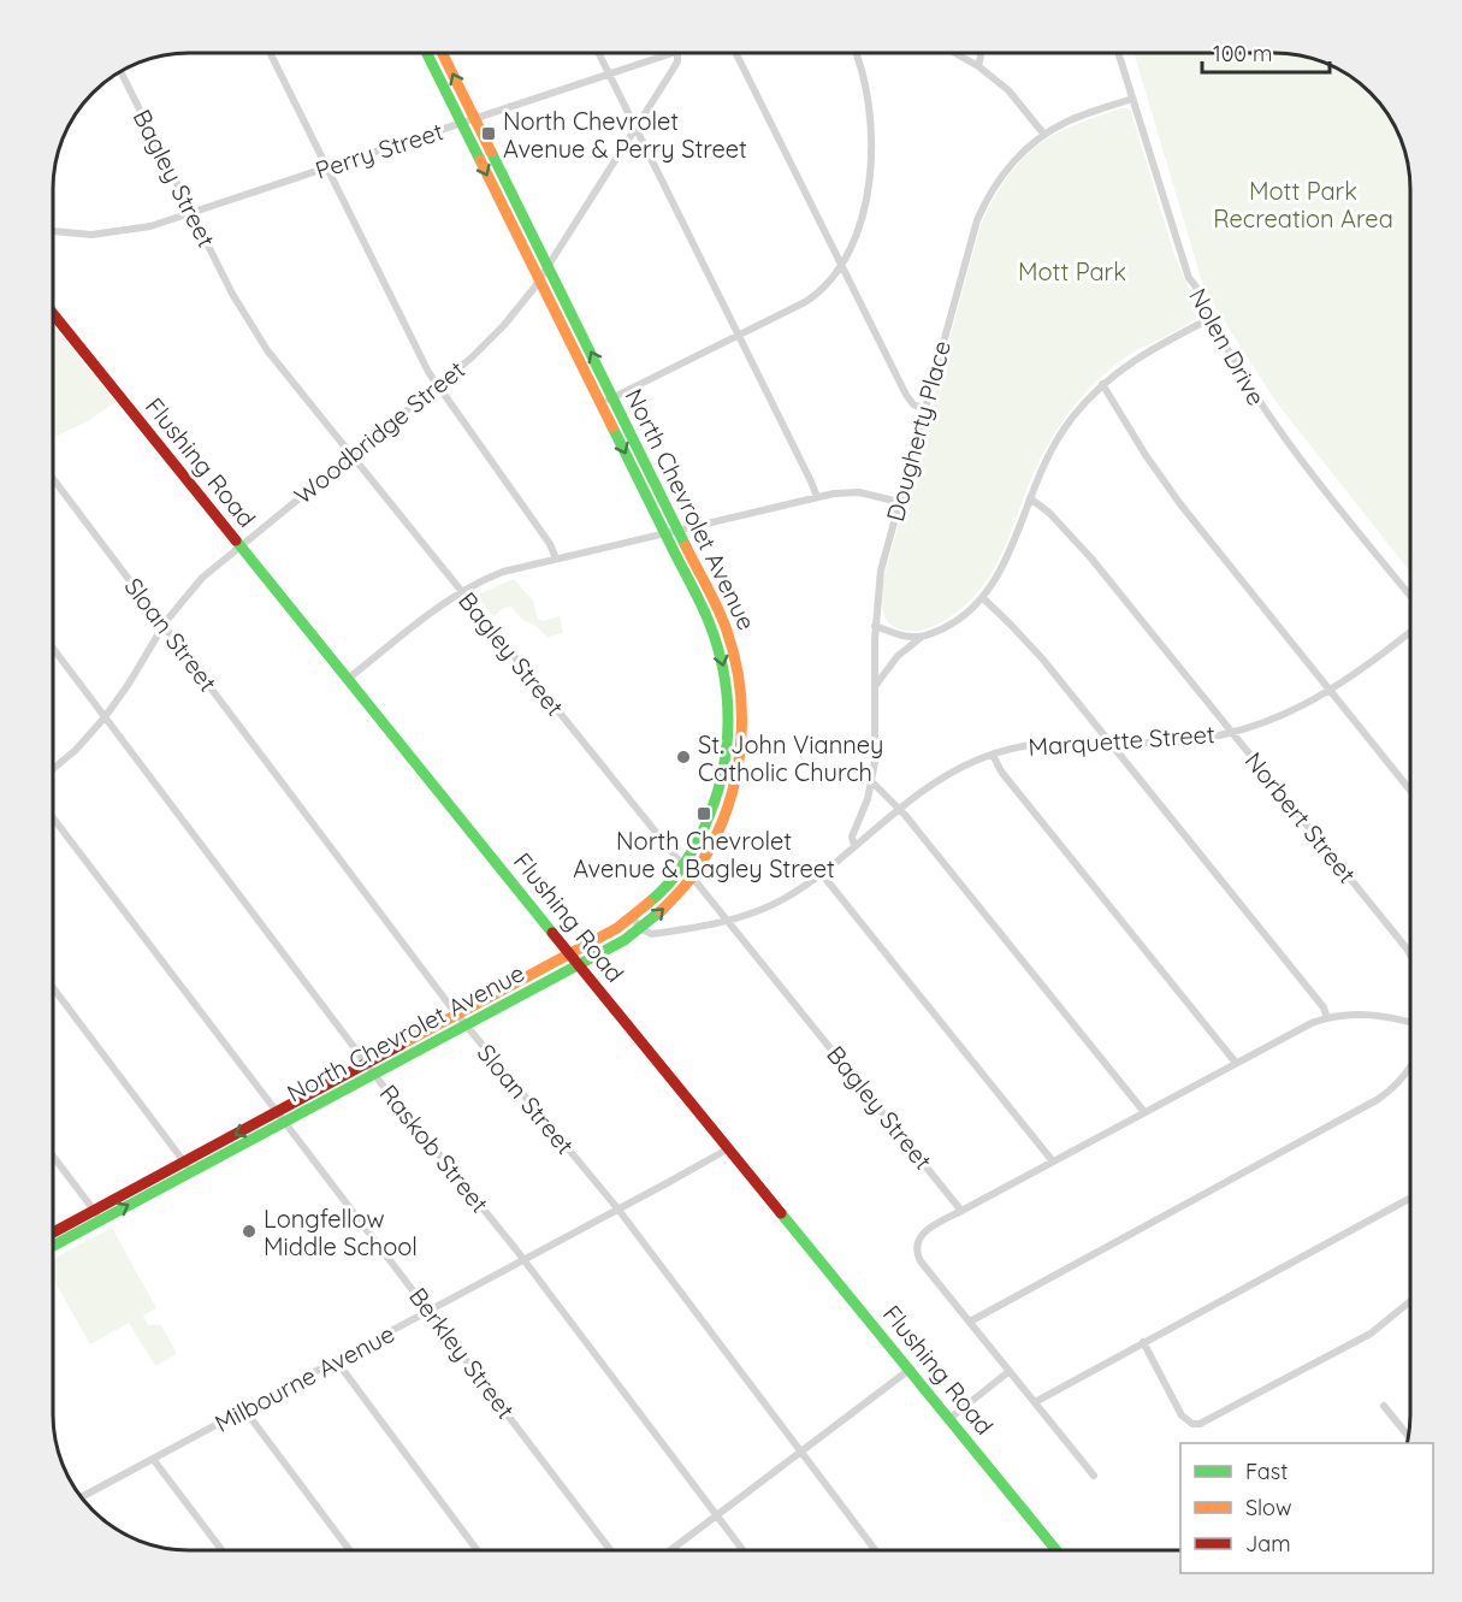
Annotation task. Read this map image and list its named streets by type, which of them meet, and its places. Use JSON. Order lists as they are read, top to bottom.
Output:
{
  "streets": {
    "street": [
      "Perry Street",
      "Bagley Street",
      "Nolen Drive",
      "Dougherty Place",
      "Woodbridge Street",
      "Flushing Road",
      "North Chevrolet Avenue",
      "Sloan Street",
      "Marquette Street",
      "Norbert Street",
      "Raskob Street",
      "Berkley Street",
      "Milbourne Avenue"
    ]
  },
  "crossings": [
    ["Perry Street", "Bagley Street"],
    ["Perry Street", "North Chevrolet Avenue"],
    ["Bagley Street", "Woodbridge Street"],
    ["Bagley Street", "North Chevrolet Avenue"],
    ["Bagley Street", "Marquette Street"],
    ["Nolen Drive", "Dougherty Place"],
    ["Dougherty Place", "Marquette Street"],
    ["Woodbridge Street", "Flushing Road"],
    ["Woodbridge Street", "North Chevrolet Avenue"],
    ["Woodbridge Street", "Sloan Street"],
    ["Woodbridge Street", "Raskob Street"],
    ["Flushing Road", "North Chevrolet Avenue"],
    ["Flushing Road", "Milbourne Avenue"],
    ["North Chevrolet Avenue", "Sloan Street"],
    ["North Chevrolet Avenue", "Marquette Street"],
    ["North Chevrolet Avenue", "Raskob Street"],
    ["North Chevrolet Avenue", "Berkley Street"],
    ["Sloan Street", "Milbourne Avenue"],
    ["Marquette Street", "Norbert Street"],
    ["Raskob Street", "Milbourne Avenue"],
    ["Berkley Street", "Milbourne Avenue"]
  ],
  "parks": ["Mott Park Recreation Area", "Mott Park"],
  "places": {
    "transit": ["North Chevrolet Avenue & Perry Street", "North Chevrolet Avenue & Bagley Street"],
    "other": ["St. John Vianney Catholic Church", "Longfellow Middle School"]
  },
  "legend": ["Fast", "Slow", "Jam"],
  "scale_bar": "100 m"
}
